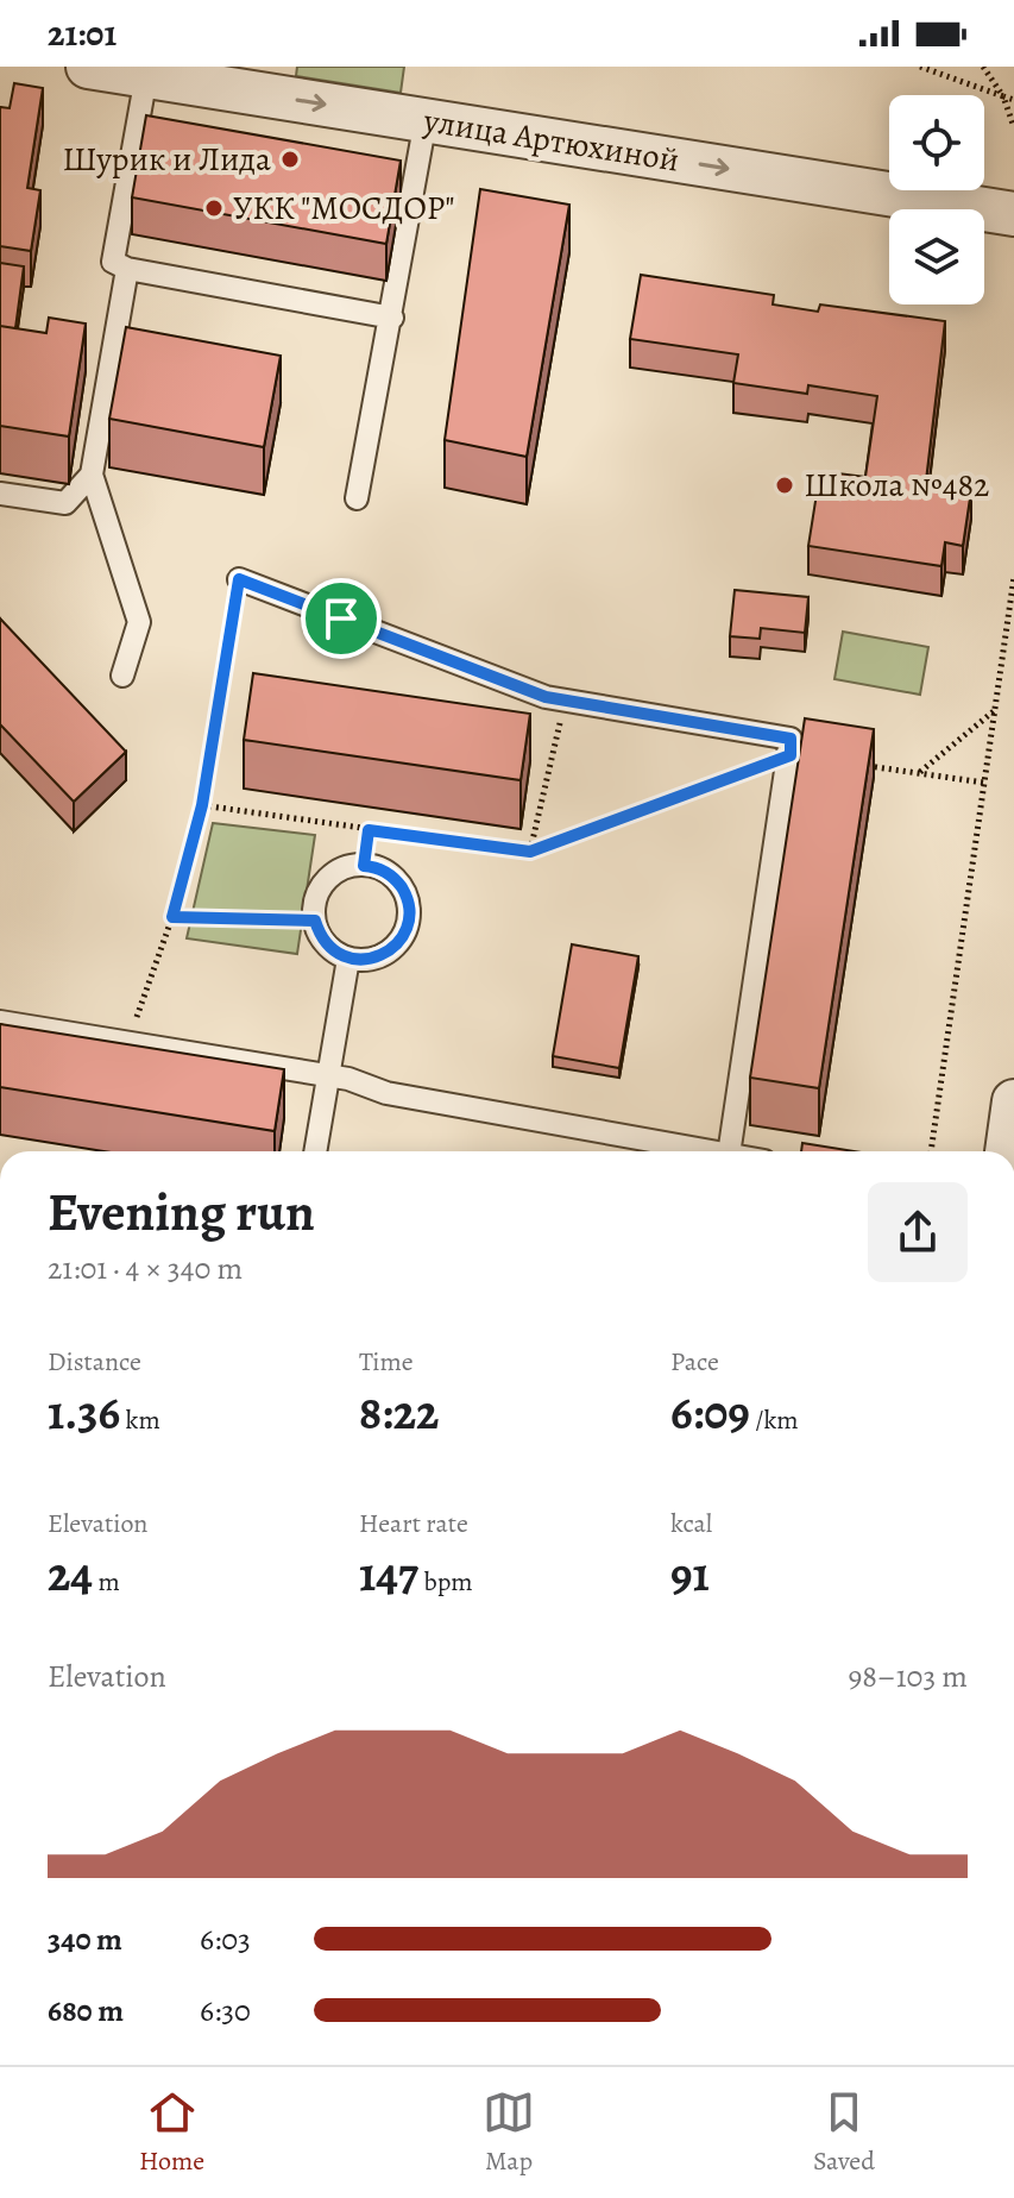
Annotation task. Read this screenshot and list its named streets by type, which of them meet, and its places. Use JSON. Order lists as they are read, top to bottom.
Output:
{
  "streets": {
    "street": ["улица Артюхиной"]
  },
  "one_way": ["улица Артюхиной"],
  "places": ["Шурик и Лида", "УКК \"МОСДОР\"", "Школа №482"],
  "page": {
    "status": "21:01",
    "heading": ["Evening run", "21:01 · 4 × 340 m"],
    "stats": [
      ["Distance", "1.36 km"],
      ["Time", "8:22"],
      ["Pace", "6:09 /km"],
      ["Elevation", "24 m"],
      ["Heart rate", "147 bpm"],
      ["kcal", "91"]
    ],
    "chart": ["Elevation", "98–103 m"],
    "list": [
      {
        "name": "340 m",
        "note": "6:03"
      },
      {
        "name": "680 m",
        "note": "6:30"
      }
    ],
    "tabs": ["Home", "Map", "Saved"]
  }
}
